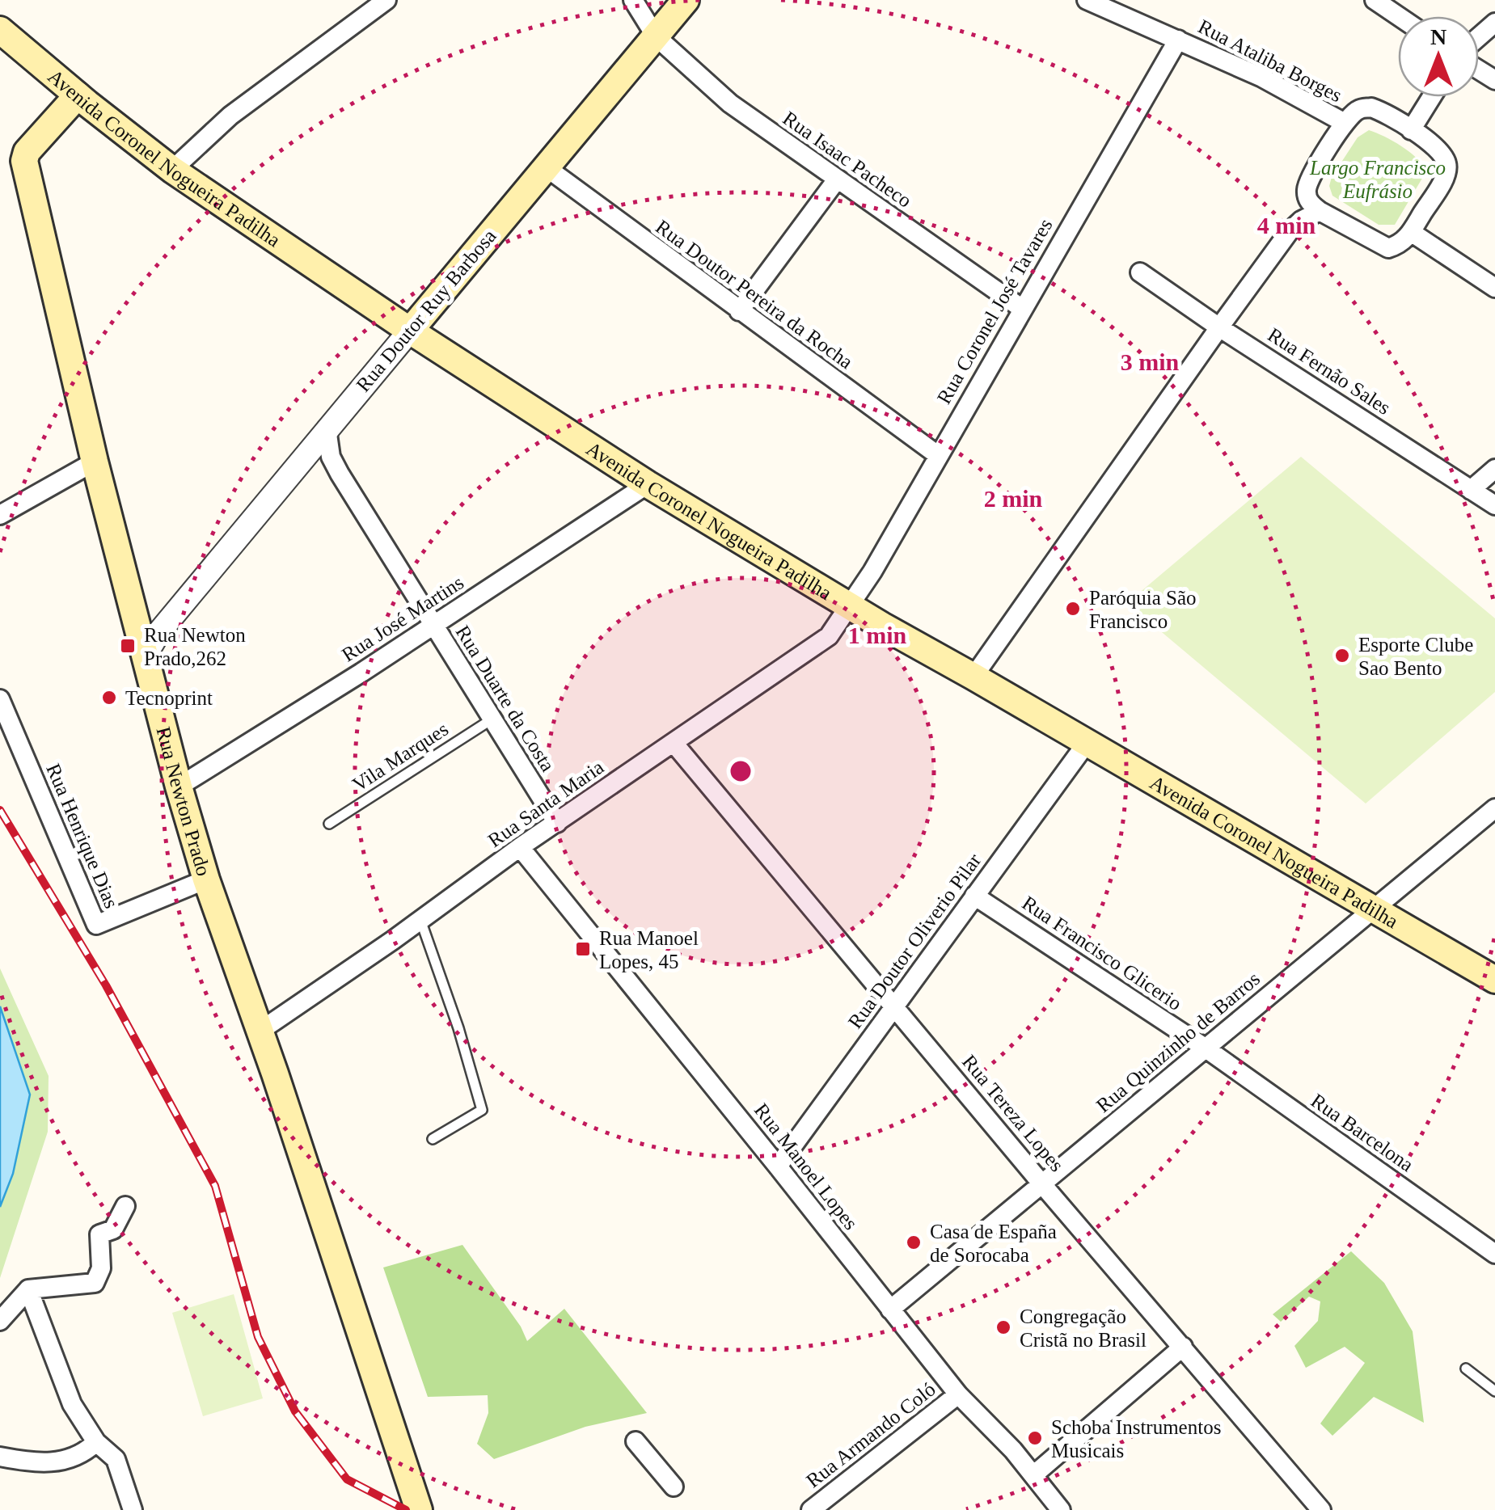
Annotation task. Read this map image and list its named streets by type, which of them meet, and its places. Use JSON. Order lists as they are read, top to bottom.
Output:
{
  "streets": {
    "main road": ["Avenida Coronel Nogueira Padilha", "Rua Doutor Ruy Barbosa", "Rua Newton Prado"],
    "street": [
      "Rua Ataliba Borges",
      "Rua Isaac Pacheco",
      "Rua Doutor Pereira da Rocha",
      "Rua Coronel José Tavares",
      "Rua Fernão Sales",
      "Rua José Martins",
      "Rua Duarte da Costa",
      "Rua Santa Maria",
      "Rua Henrique Dias",
      "Rua Doutor Oliverio Pilar",
      "Rua Francisco Glicerio",
      "Rua Quinzinho de Barros",
      "Rua Tereza Lopes",
      "Rua Barcelona",
      "Rua Manoel Lopes",
      "Rua Armando Coló"
    ],
    "lane": ["Vila Marques"]
  },
  "crossings": [
    ["Rua Ataliba Borges", "Rua Coronel José Tavares"],
    ["Avenida Coronel Nogueira Padilha", "Rua Doutor Ruy Barbosa"],
    ["Avenida Coronel Nogueira Padilha", "Rua Coronel José Tavares"],
    ["Avenida Coronel Nogueira Padilha", "Rua José Martins"],
    ["Avenida Coronel Nogueira Padilha", "Rua Newton Prado"],
    ["Avenida Coronel Nogueira Padilha", "Rua Santa Maria"],
    ["Avenida Coronel Nogueira Padilha", "Rua Doutor Oliverio Pilar"],
    ["Avenida Coronel Nogueira Padilha", "Rua Quinzinho de Barros"],
    ["Rua Isaac Pacheco", "Rua Doutor Ruy Barbosa"],
    ["Rua Isaac Pacheco", "Rua Coronel José Tavares"],
    ["Rua Doutor Pereira da Rocha", "Rua Doutor Ruy Barbosa"],
    ["Rua Doutor Pereira da Rocha", "Rua Coronel José Tavares"],
    ["Rua Doutor Ruy Barbosa", "Rua Duarte da Costa"],
    ["Rua Doutor Ruy Barbosa", "Rua Newton Prado"],
    ["Rua Coronel José Tavares", "Rua Santa Maria"],
    ["Rua José Martins", "Rua Duarte da Costa"],
    ["Rua José Martins", "Rua Newton Prado"],
    ["Rua Duarte da Costa", "Vila Marques"],
    ["Rua Duarte da Costa", "Rua Santa Maria"],
    ["Rua Newton Prado", "Rua Santa Maria"],
    ["Rua Newton Prado", "Rua Henrique Dias"],
    ["Rua Santa Maria", "Rua Tereza Lopes"],
    ["Rua Santa Maria", "Rua Manoel Lopes"],
    ["Rua Doutor Oliverio Pilar", "Rua Francisco Glicerio"],
    ["Rua Doutor Oliverio Pilar", "Rua Tereza Lopes"],
    ["Rua Doutor Oliverio Pilar", "Rua Manoel Lopes"],
    ["Rua Francisco Glicerio", "Rua Quinzinho de Barros"],
    ["Rua Francisco Glicerio", "Rua Barcelona"],
    ["Rua Quinzinho de Barros", "Rua Tereza Lopes"],
    ["Rua Quinzinho de Barros", "Rua Barcelona"],
    ["Rua Quinzinho de Barros", "Rua Manoel Lopes"],
    ["Rua Manoel Lopes", "Rua Armando Coló"]
  ],
  "parks": ["Largo Francisco Eufrásio"],
  "places": {
    "other": [
      "Paróquia São Francisco",
      "Esporte Clube Sao Bento",
      "Tecnoprint",
      "Casa de España de Sorocaba",
      "Congregação Cristã no Brasil",
      "Schoba Instrumentos Musicais"
    ],
    "transit": ["Rua Newton Prado,262", "Rua Manoel Lopes, 45"]
  },
  "north": "top",
  "rings": [
    "4 min",
    "3 min",
    "2 min",
    "1 min"
  ]
}
